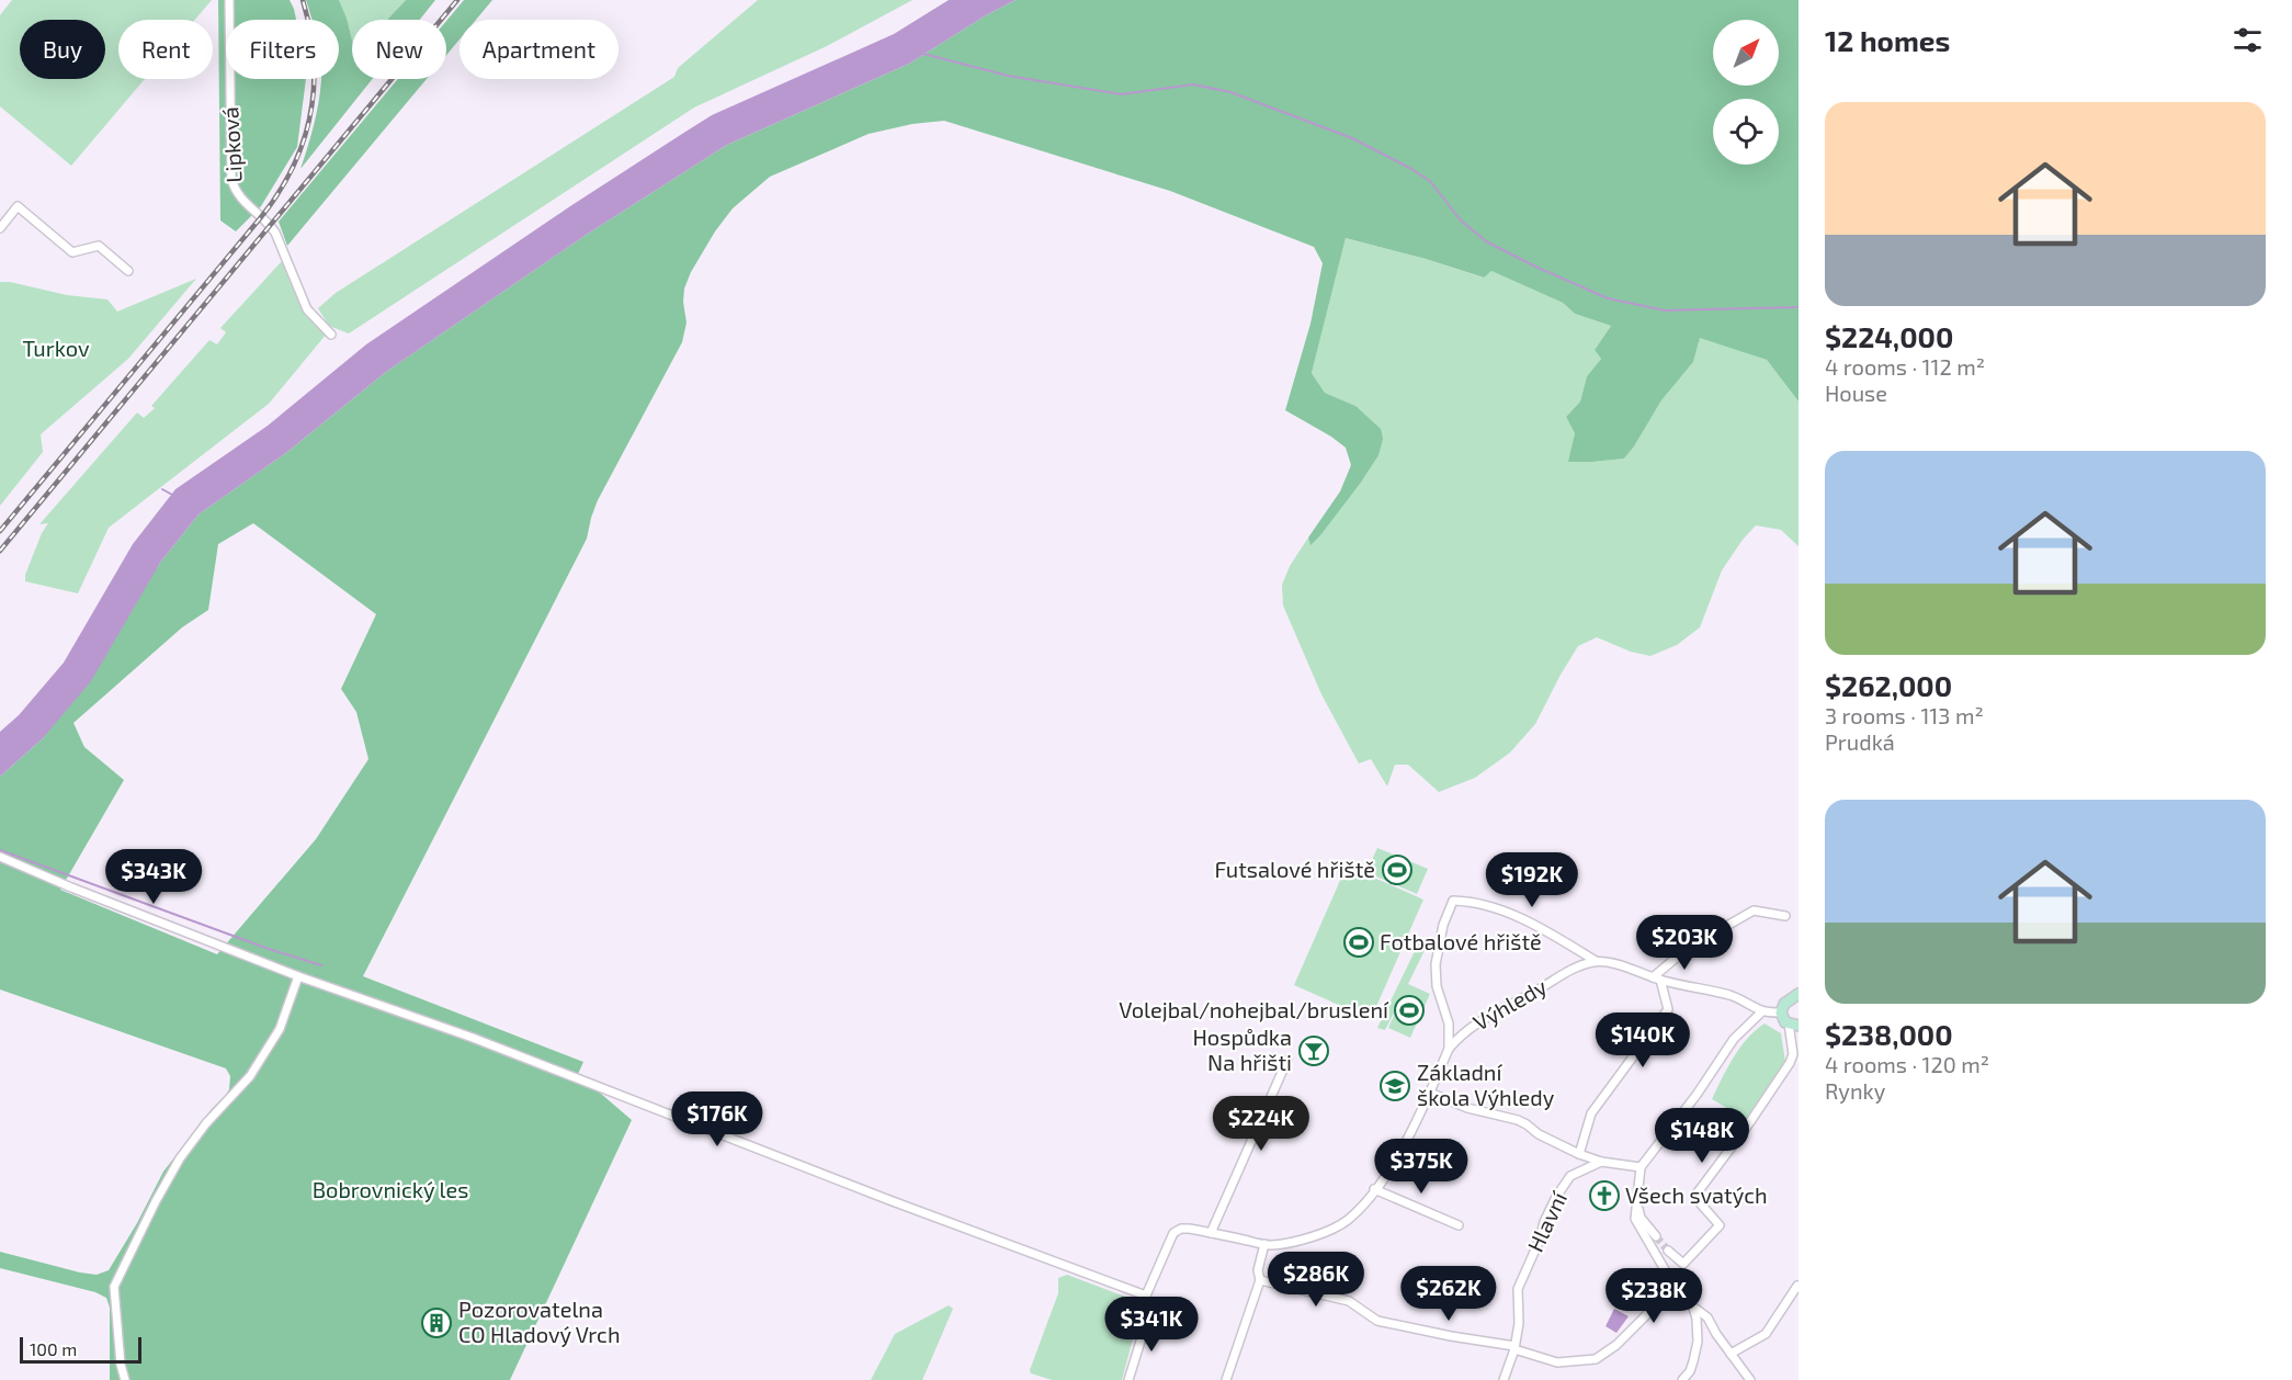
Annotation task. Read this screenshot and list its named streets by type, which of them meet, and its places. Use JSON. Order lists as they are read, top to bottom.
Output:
{
  "streets": {
    "street": ["Lipková", "Výhledy", "Hlavní"]
  },
  "parks": ["Turkov", "Bobrovnický les"],
  "places": {
    "sports": ["Futsalové hřiště", "Fotbalové hřiště", "Volejbal/nohejbal/bruslení"],
    "bar": ["Hospůdka Na hřišti"],
    "school or university": ["Základní škola Výhledy"],
    "church": ["Všech svatých"],
    "building": ["Pozorovatelna CO Hladový Vrch"]
  },
  "scale_bar": "100 m",
  "north": "top right",
  "page": {
    "heading": "12 homes",
    "chip": [
      "Buy",
      "Rent",
      "Filters",
      "New",
      "Apartment"
    ],
    "list": [
      {
        "name": "$224,000",
        "note": "4 rooms · 112 m² · House"
      },
      {
        "name": "$262,000",
        "note": "3 rooms · 113 m² · Prudká"
      },
      {
        "name": "$238,000",
        "note": "4 rooms · 120 m² · Rynky"
      }
    ],
    "price": [
      "$343K",
      "$192K",
      "$203K",
      "$140K",
      "$176K",
      "$224K",
      "$148K",
      "$375K",
      "$286K",
      "$262K",
      "$238K",
      "$341K"
    ],
    "scale": "100 m"
  }
}
